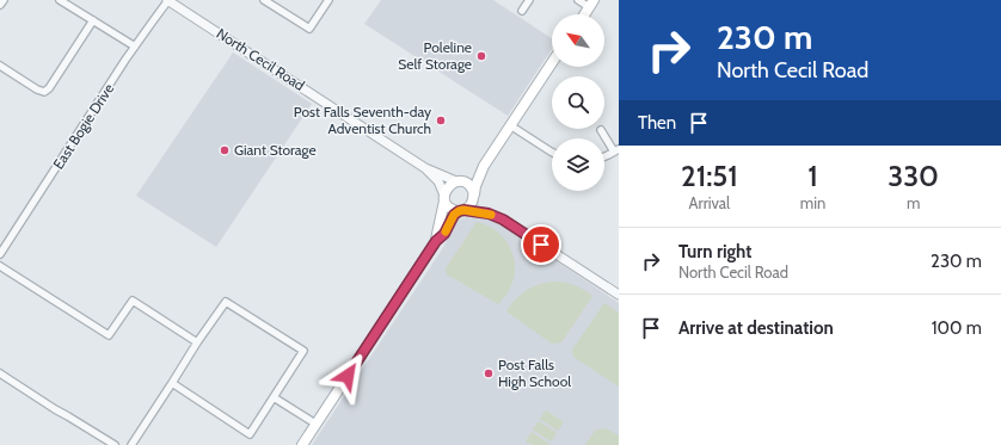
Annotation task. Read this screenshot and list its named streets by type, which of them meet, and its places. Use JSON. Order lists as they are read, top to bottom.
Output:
{
  "streets": {
    "street": ["North Cecil Road", "East Bogie Drive"]
  },
  "crossings": [
    ["North Cecil Road", "East Bogie Drive"]
  ],
  "places": [
    "Poleline Self Storage",
    "Post Falls Seventh-day Adventist Church",
    "Giant Storage",
    "Post Falls High School"
  ],
  "north": "top left",
  "page": {
    "turn": ["230 m", "North Cecil Road"],
    "then": "Then",
    "eta": [
      "21:51",
      "Arrival",
      "1",
      "min",
      "330",
      "m"
    ],
    "list": [
      {
        "name": "Turn right",
        "note": "North Cecil Road",
        "value": "230 m"
      },
      {
        "name": "Arrive at destination",
        "value": "100 m"
      }
    ]
  }
}
